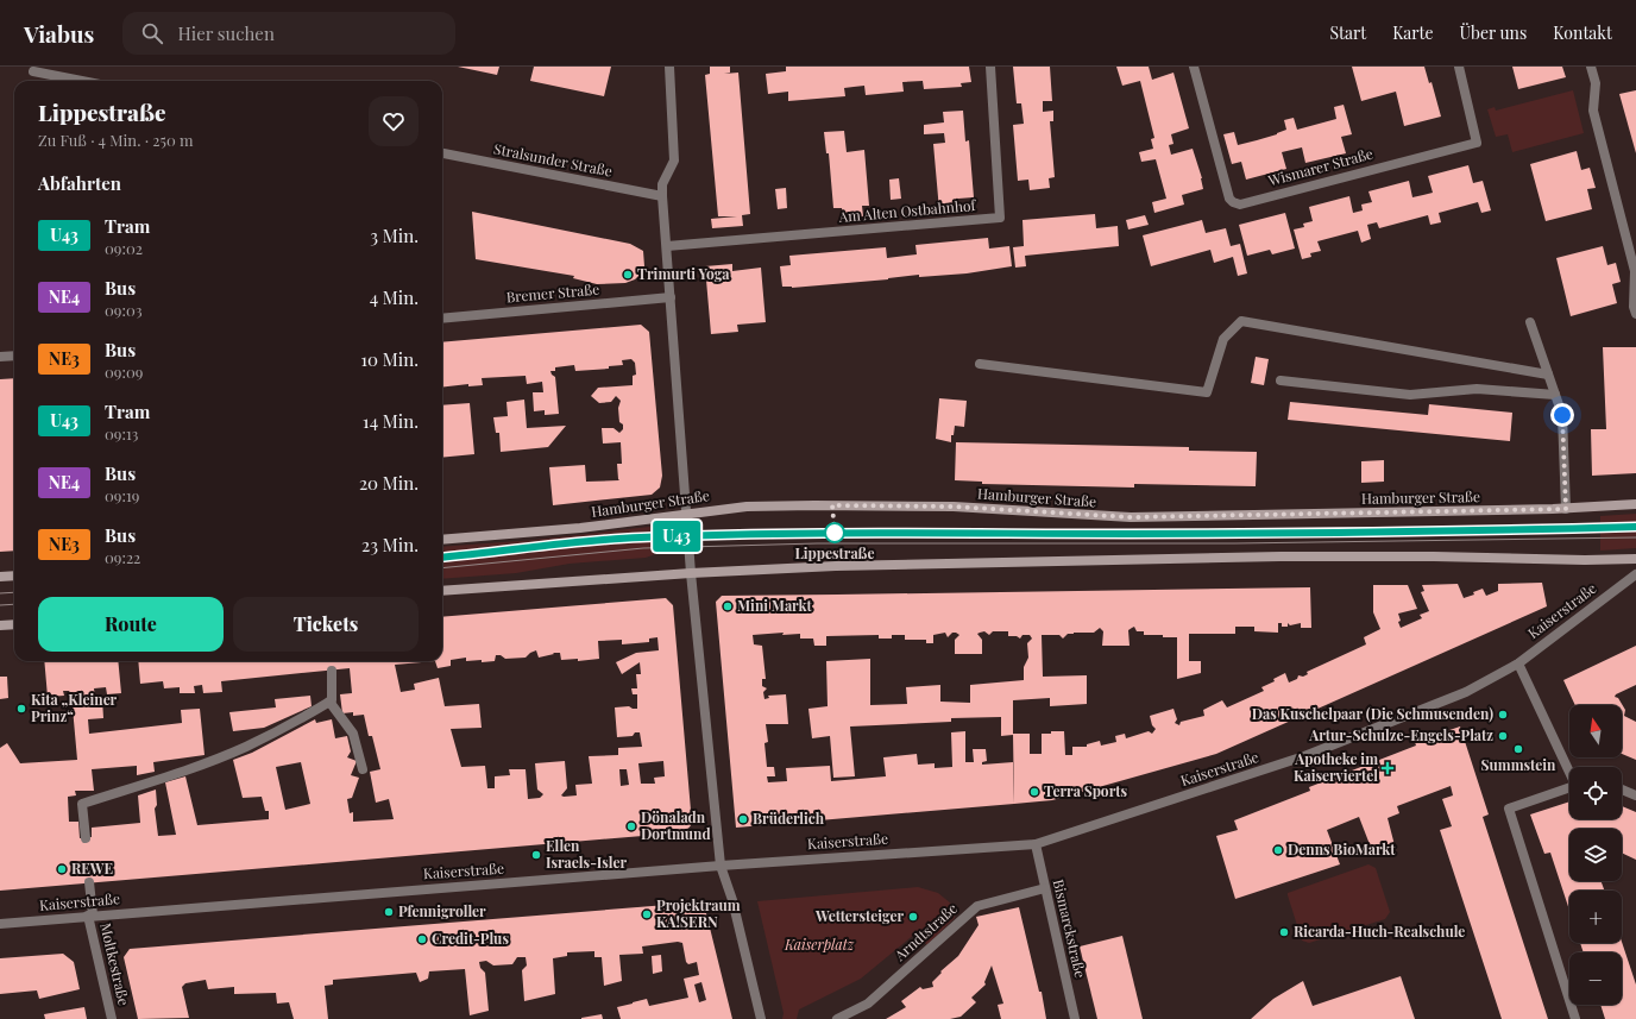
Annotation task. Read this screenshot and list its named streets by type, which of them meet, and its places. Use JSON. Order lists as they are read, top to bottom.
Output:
{
  "streets": {
    "main road": ["Hamburger Straße"],
    "street": [
      "Stralsunder Straße",
      "Wismarer Straße",
      "Am Alten Ostbahnhof",
      "Bremer Straße",
      "Kaiserstraße",
      "Bismarckstraße",
      "Arndtstraße",
      "Moltkestraße"
    ]
  },
  "crossings": [
    ["Kaiserstraße", "Bismarckstraße"],
    ["Kaiserstraße", "Moltkestraße"],
    ["Bismarckstraße", "Arndtstraße"]
  ],
  "parks": ["Kaiserplatz"],
  "places": {
    "other": [
      "Trimurti Yoga",
      "Lippestraße",
      "Mini Markt",
      "Kita „Kleiner Prinz“",
      "Das Kuschelpaar (Die Schmusenden)",
      "Artur-Schulze-Engels-Platz",
      "Summstein",
      "Terra Sports",
      "Brüderlich",
      "Dönaladn Dortmund",
      "Denns BioMarkt",
      "Ellen Israels-Isler",
      "REWE",
      "Pfennigroller",
      "Projektraum KA!SERN",
      "Wettersteiger",
      "Ricarda-Huch-Realschule",
      "Credit-Plus"
    ],
    "health": ["Apotheke im Kaiserviertel"]
  },
  "lines": ["tram line U43"],
  "north": "top",
  "page": {
    "header": "Viabus",
    "search": "Hier suchen",
    "nav": [
      "Start",
      "Karte",
      "Über uns",
      "Kontakt"
    ],
    "on_map": "U43",
    "heading": [
      ["Lippestraße", "Zu Fuß · 4 Min. · 250 m"],
      "Abfahrten"
    ],
    "list": [
      {
        "mark": "U43",
        "name": "Tram",
        "note": "09:02",
        "value": "3 Min."
      },
      {
        "mark": "NE4",
        "name": "Bus",
        "note": "09:03",
        "value": "4 Min."
      },
      {
        "mark": "NE3",
        "name": "Bus",
        "note": "09:09",
        "value": "10 Min."
      },
      {
        "mark": "U43",
        "name": "Tram",
        "note": "09:13",
        "value": "14 Min."
      },
      {
        "mark": "NE4",
        "name": "Bus",
        "note": "09:19",
        "value": "20 Min."
      },
      {
        "mark": "NE3",
        "name": "Bus",
        "note": "09:22",
        "value": "23 Min."
      }
    ],
    "buttons": ["Route", "Tickets"],
    "map_buttons": ["+", "−"]
  }
}
